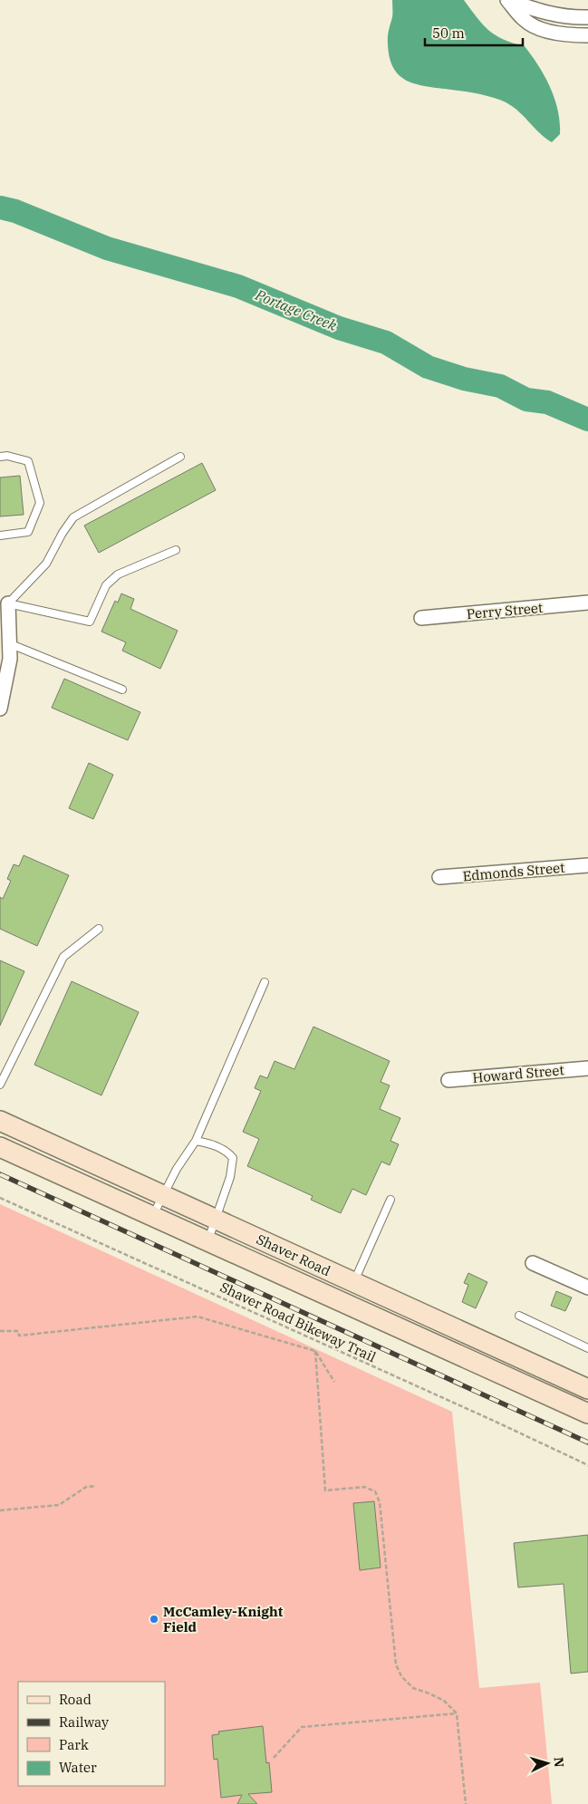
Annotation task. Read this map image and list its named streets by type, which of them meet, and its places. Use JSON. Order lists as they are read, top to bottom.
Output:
{
  "streets": {
    "main road": ["Shaver Road"],
    "street": ["Perry Street", "Edmonds Street", "Howard Street"],
    "path": ["Shaver Road Bikeway Trail"]
  },
  "water": ["Portage Creek"],
  "places": ["McCamley-Knight Field"],
  "legend": [
    "Road",
    "Railway",
    "Park",
    "Water"
  ],
  "scale_bar": "50 m",
  "north": "right"
}
